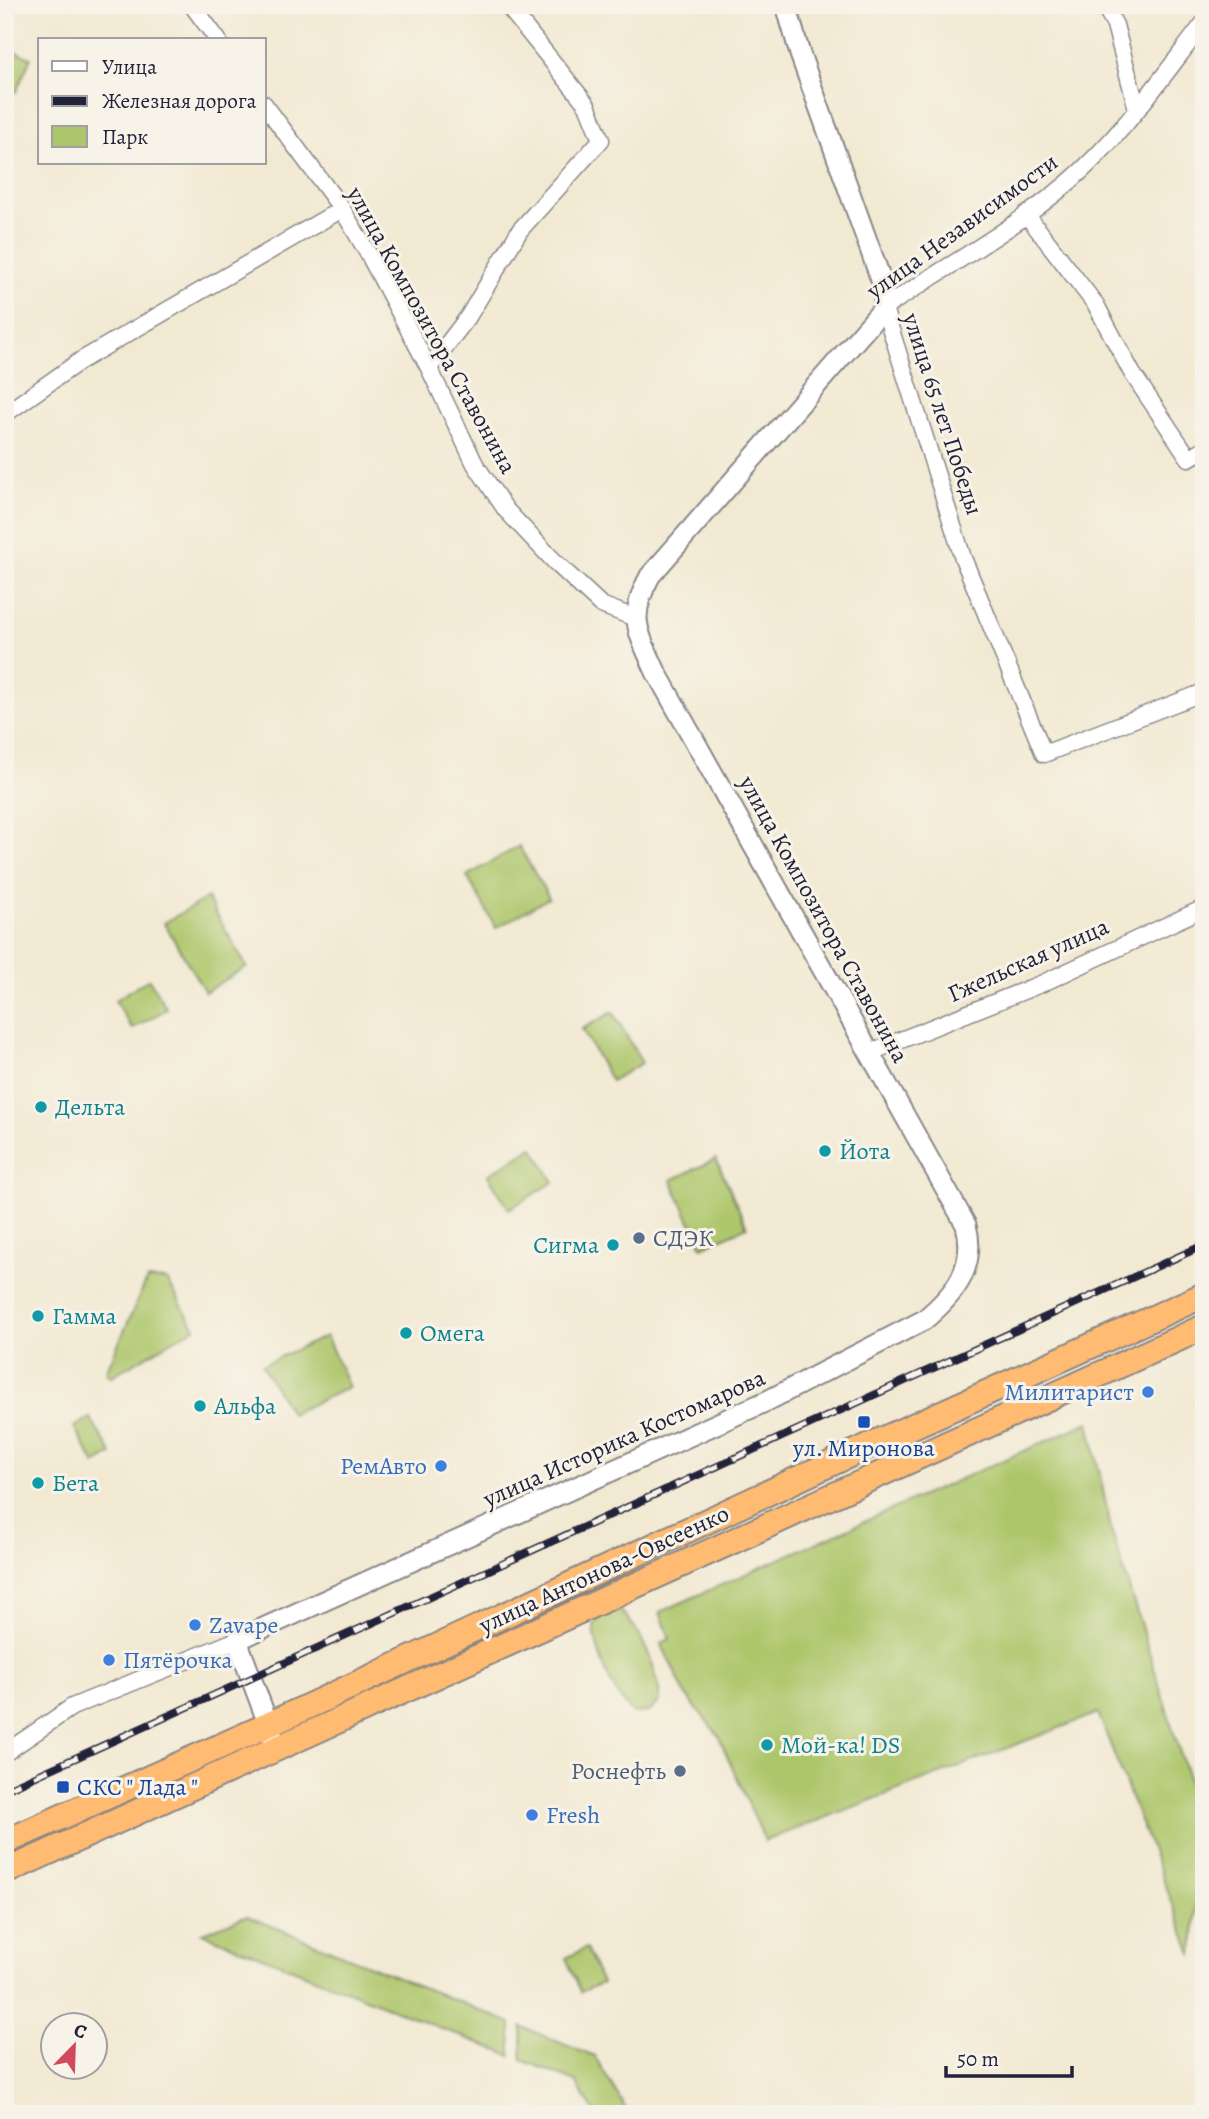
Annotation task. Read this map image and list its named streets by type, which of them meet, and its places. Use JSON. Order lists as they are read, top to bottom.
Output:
{
  "streets": {
    "highway": ["улица Антонова-Овсеенко"],
    "street": [
      "улица Независимости",
      "улица Композитора Ставонина",
      "улица 65 лет Победы",
      "Гжельская улица",
      "улица Историка Костомарова"
    ]
  },
  "crossings": [
    ["улица Независимости", "улица Композитора Ставонина"],
    ["улица Независимости", "улица 65 лет Победы"],
    ["улица Композитора Ставонина", "Гжельская улица"],
    ["улица Композитора Ставонина", "улица Историка Костомарова"]
  ],
  "places": {
    "other": [
      "Дельта",
      "Йота",
      "СДЭК",
      "Сигма",
      "Гамма",
      "Омега",
      "Милитарист",
      "Альфа",
      "РемАвто",
      "Бета",
      "Zavape",
      "Пятёрочка",
      "Мой-ка! DS",
      "Роснефть",
      "Fresh"
    ],
    "transit": ["ул. Миронова", "СКС \" Лада \""]
  },
  "legend": ["Улица", "Железная дорога", "Парк"],
  "scale_bar": "50 m",
  "north": "top right"
}
